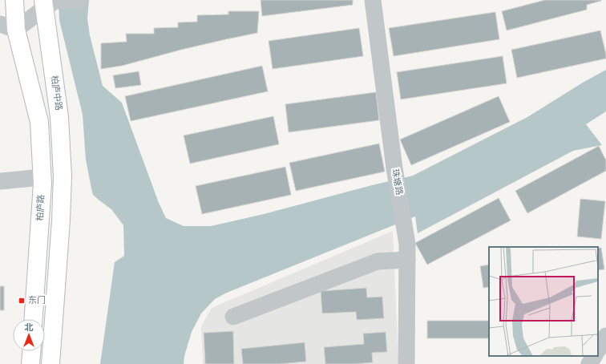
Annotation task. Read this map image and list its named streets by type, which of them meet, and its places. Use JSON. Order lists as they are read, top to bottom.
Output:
{
  "streets": {
    "main road": ["柏庐中路", "柏庐路"],
    "street": ["珠塘路"]
  },
  "places": {
    "transit": ["东门"]
  },
  "north": "top"
}
